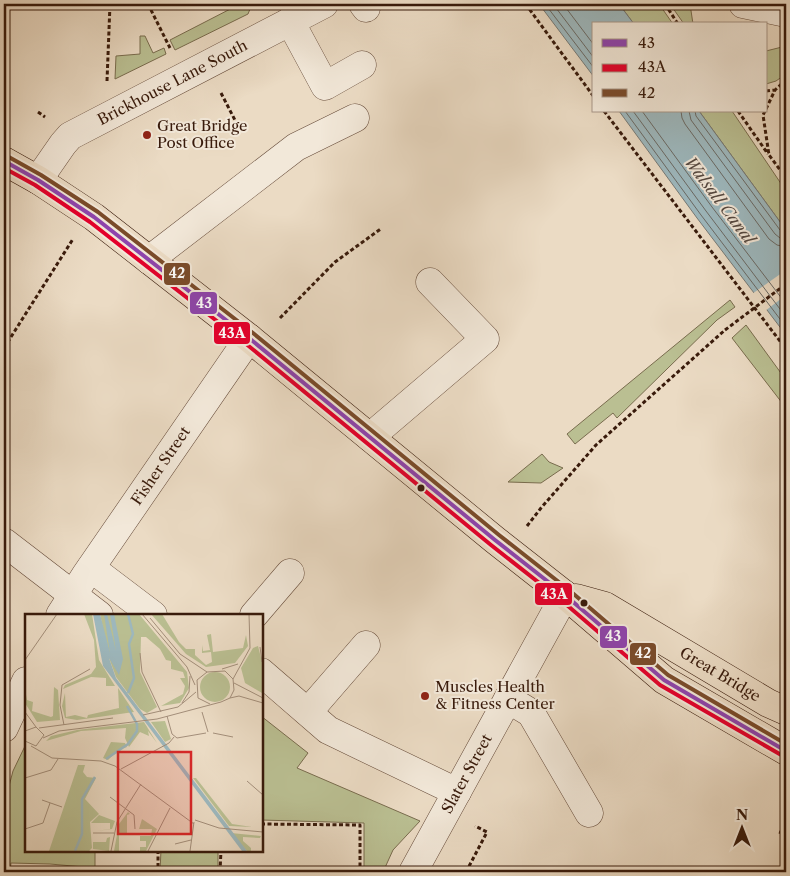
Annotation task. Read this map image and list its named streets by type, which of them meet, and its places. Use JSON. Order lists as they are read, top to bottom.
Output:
{
  "streets": {
    "main road": ["Great Bridge"],
    "street": ["Brickhouse Lane South", "Fisher Street", "Slater Street"]
  },
  "crossings": [
    ["Brickhouse Lane South", "Great Bridge"],
    ["Fisher Street", "Great Bridge"],
    ["Great Bridge", "Slater Street"]
  ],
  "water": ["Walsall Canal"],
  "places": ["Great Bridge Post Office", "Muscles Health & Fitness Center"],
  "lines": ["transit line 42", "transit line 43", "transit line 43A"],
  "legend": ["43", "43A", "42"],
  "north": "top"
}
